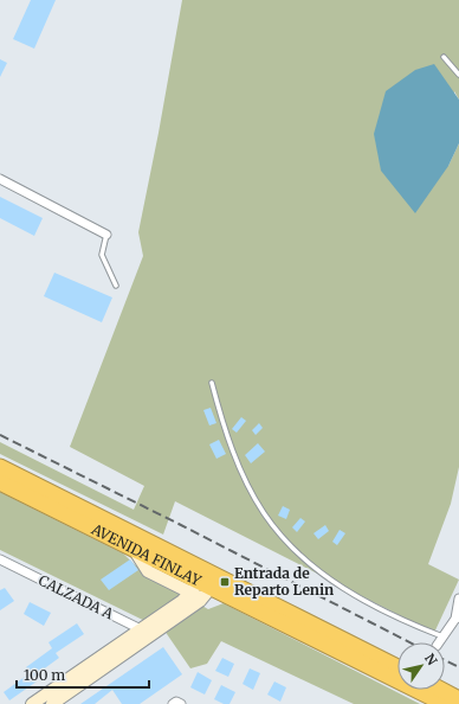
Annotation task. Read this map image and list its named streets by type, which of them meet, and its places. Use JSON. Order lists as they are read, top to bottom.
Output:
{
  "streets": {
    "highway": ["AVENIDA FINLAY"],
    "street": ["CALZADA A"]
  },
  "places": {
    "transit": ["Entrada de Reparto Lenin"]
  },
  "scale_bar": "100 m",
  "north": "top right"
}
